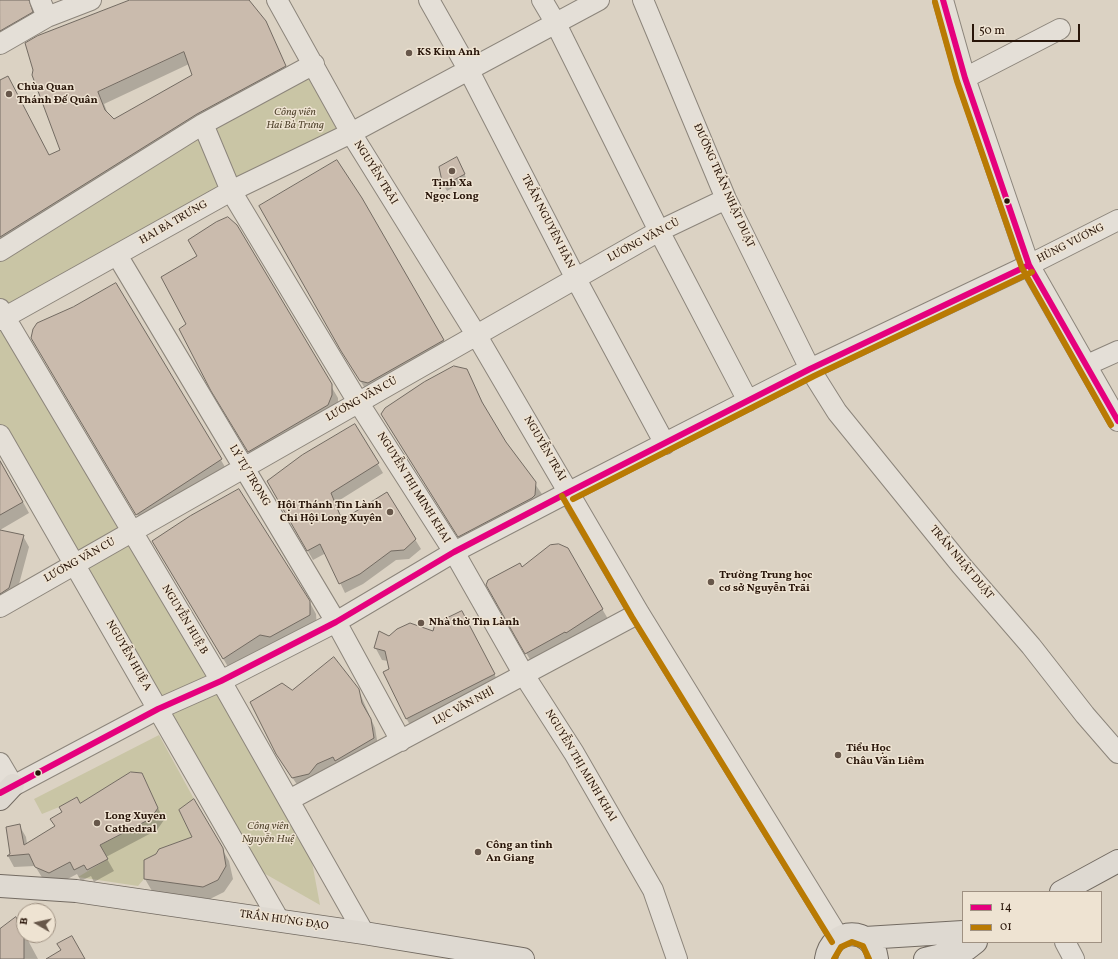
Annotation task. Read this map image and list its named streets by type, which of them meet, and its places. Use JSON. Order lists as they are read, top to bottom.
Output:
{
  "streets": {
    "highway": ["TRẦN HƯNG ĐẠO"],
    "street": [
      "NGUYỄN TRÃI",
      "ĐƯỜNG TRẦN NHẬT DUẬT",
      "TRẦN NGUYÊN HÃN",
      "HAI BÀ TRƯNG",
      "LƯƠNG VÃN CÙ",
      "HÙNG VƯƠNG",
      "LÝ TỰ TRỌNG",
      "NGUYỄN THỊ MINH KHAI",
      "TRẦN NHẬT DUẬT",
      "NGUYỄN HUỆ B",
      "NGUYỄN HUỆ A",
      "LỤC VĂN NHÌ"
    ]
  },
  "crossings": [
    ["NGUYỄN TRÃI", "HAI BÀ TRƯNG"],
    ["NGUYỄN TRÃI", "LƯƠNG VÃN CÙ"],
    ["NGUYỄN TRÃI", "HÙNG VƯƠNG"],
    ["NGUYỄN TRÃI", "LỤC VĂN NHÌ"],
    ["ĐƯỜNG TRẦN NHẬT DUẬT", "LƯƠNG VÃN CÙ"],
    ["ĐƯỜNG TRẦN NHẬT DUẬT", "HÙNG VƯƠNG"],
    ["ĐƯỜNG TRẦN NHẬT DUẬT", "TRẦN NHẬT DUẬT"],
    ["TRẦN NGUYÊN HÃN", "HAI BÀ TRƯNG"],
    ["TRẦN NGUYÊN HÃN", "LƯƠNG VÃN CÙ"],
    ["TRẦN NGUYÊN HÃN", "HÙNG VƯƠNG"],
    ["HAI BÀ TRƯNG", "LÝ TỰ TRỌNG"],
    ["HAI BÀ TRƯNG", "NGUYỄN THỊ MINH KHAI"],
    ["HAI BÀ TRƯNG", "NGUYỄN HUỆ B"],
    ["LƯƠNG VÃN CÙ", "LÝ TỰ TRỌNG"],
    ["LƯƠNG VÃN CÙ", "NGUYỄN THỊ MINH KHAI"],
    ["LƯƠNG VÃN CÙ", "NGUYỄN HUỆ B"],
    ["LƯƠNG VÃN CÙ", "NGUYỄN HUỆ A"],
    ["HÙNG VƯƠNG", "LÝ TỰ TRỌNG"],
    ["HÙNG VƯƠNG", "NGUYỄN THỊ MINH KHAI"],
    ["HÙNG VƯƠNG", "TRẦN NHẬT DUẬT"],
    ["HÙNG VƯƠNG", "NGUYỄN HUỆ B"],
    ["HÙNG VƯƠNG", "NGUYỄN HUỆ A"],
    ["LÝ TỰ TRỌNG", "LỤC VĂN NHÌ"],
    ["NGUYỄN THỊ MINH KHAI", "LỤC VĂN NHÌ"],
    ["NGUYỄN HUỆ B", "LỤC VĂN NHÌ"],
    ["NGUYỄN HUỆ B", "TRẦN HƯNG ĐẠO"],
    ["NGUYỄN HUỆ A", "TRẦN HƯNG ĐẠO"]
  ],
  "parks": ["Công viên Hai Bà Trưng", "Công viên Nguyễn Huệ"],
  "places": [
    "KS Kim Anh",
    "Chùa Quan Thánh Đế Quân",
    "Tịnh Xa Ngọc Long",
    "Hội Thánh Tin Lành Chi Hội Long Xuyên",
    "Trường Trung học cơ sở Nguyễn Trãi",
    "Nhà thờ Tin Lành",
    "Tiểu Học Châu Văn Liêm",
    "Long Xuyen Cathedral",
    "Công an tỉnh An Giang"
  ],
  "lines": ["transit line 14", "transit line 01"],
  "legend": ["14", "01"],
  "scale_bar": "50 m",
  "north": "left"
}
